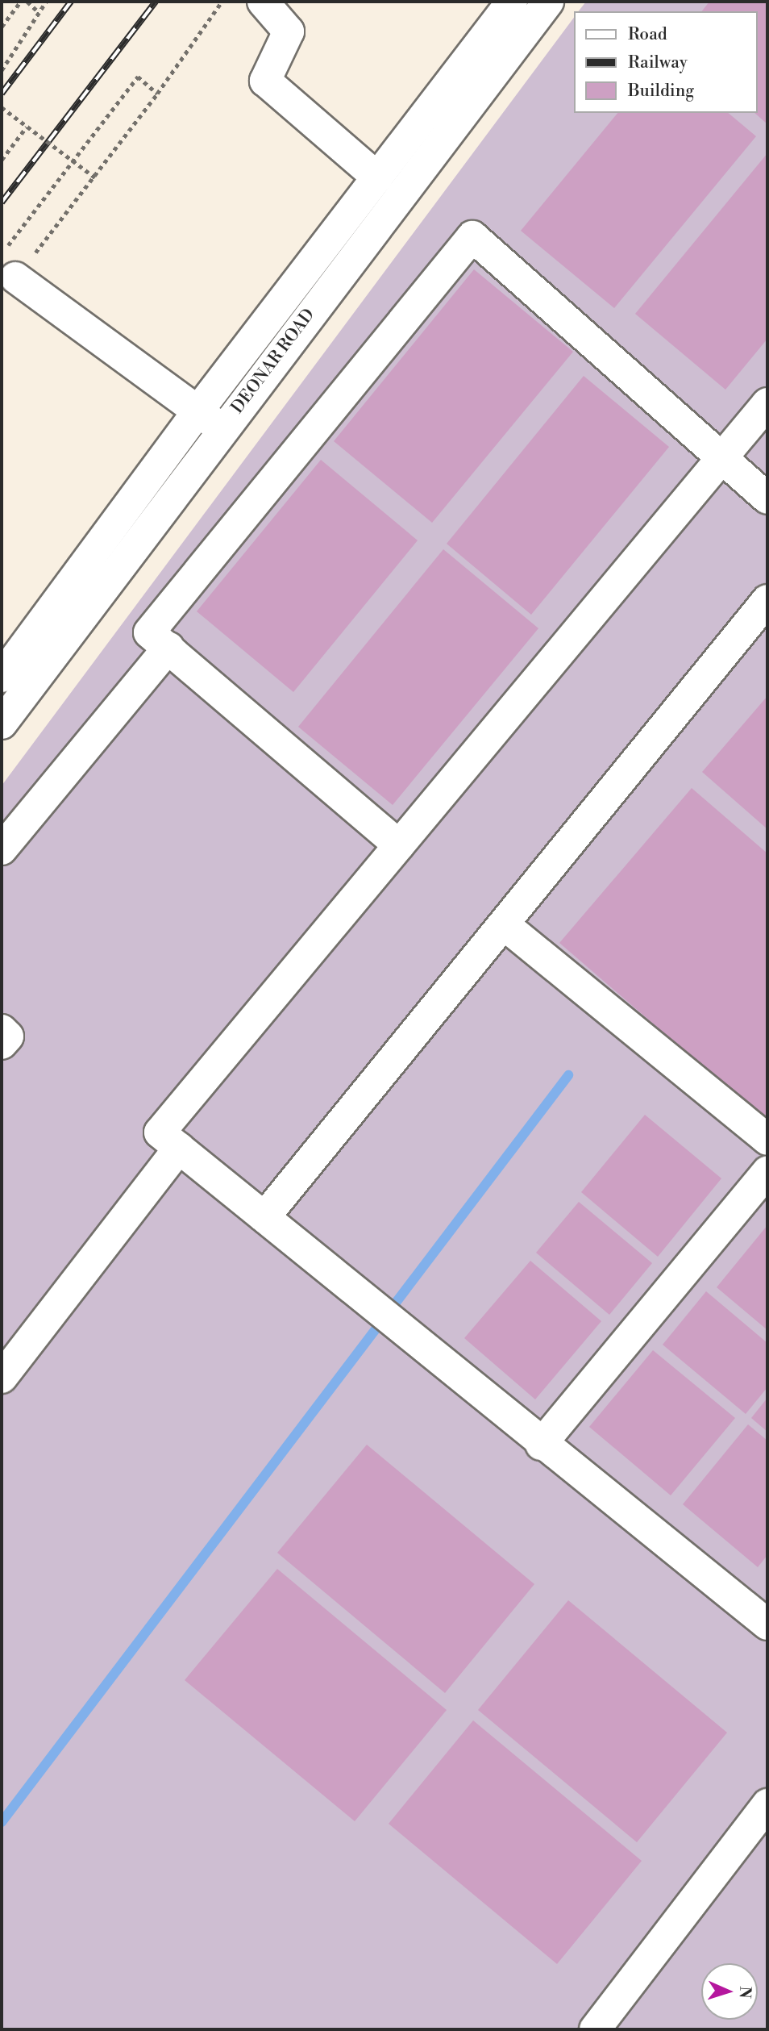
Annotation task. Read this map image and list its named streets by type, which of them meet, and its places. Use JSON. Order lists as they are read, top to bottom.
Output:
{
  "streets": {
    "street": ["DEONAR ROAD"]
  },
  "legend": ["Road", "Railway", "Building"],
  "north": "right"
}
